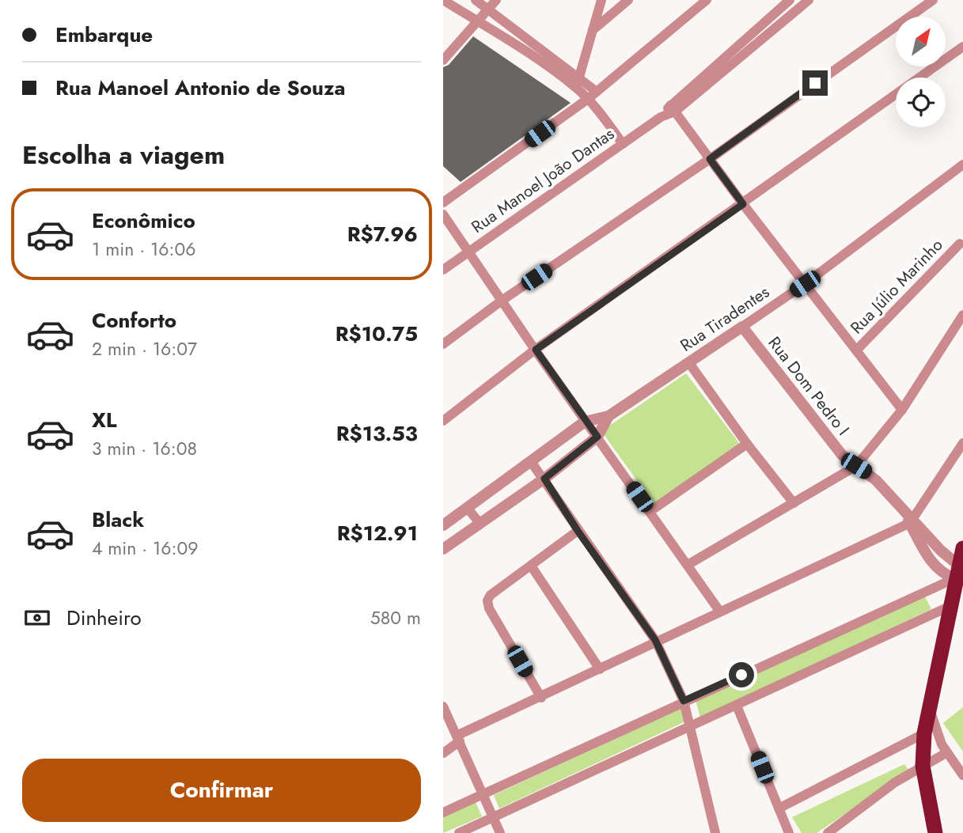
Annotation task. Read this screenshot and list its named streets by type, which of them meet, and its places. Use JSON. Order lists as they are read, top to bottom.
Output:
{
  "streets": {
    "street": [
      "Rua Manoel João Dantas",
      "Rua Júlio Marinho",
      "Rua Tiradentes",
      "Rua Dom Pedro I"
    ]
  },
  "crossings": [
    ["Rua Tiradentes", "Rua Dom Pedro I"]
  ],
  "north": "top right",
  "page": {
    "banner": ["Embarque", "Rua Manoel Antonio de Souza"],
    "heading": "Escolha a viagem",
    "list": [
      {
        "name": "Econômico",
        "note": "1 min · 16:06",
        "value": "R$7.96"
      },
      {
        "name": "Conforto",
        "note": "2 min · 16:07",
        "value": "R$10.75"
      },
      {
        "name": "XL",
        "note": "3 min · 16:08",
        "value": "R$13.53"
      },
      {
        "name": "Black",
        "note": "4 min · 16:09",
        "value": "R$12.91"
      }
    ],
    "pay": ["Dinheiro", "580 m"],
    "buttons": "Confirmar"
  }
}
